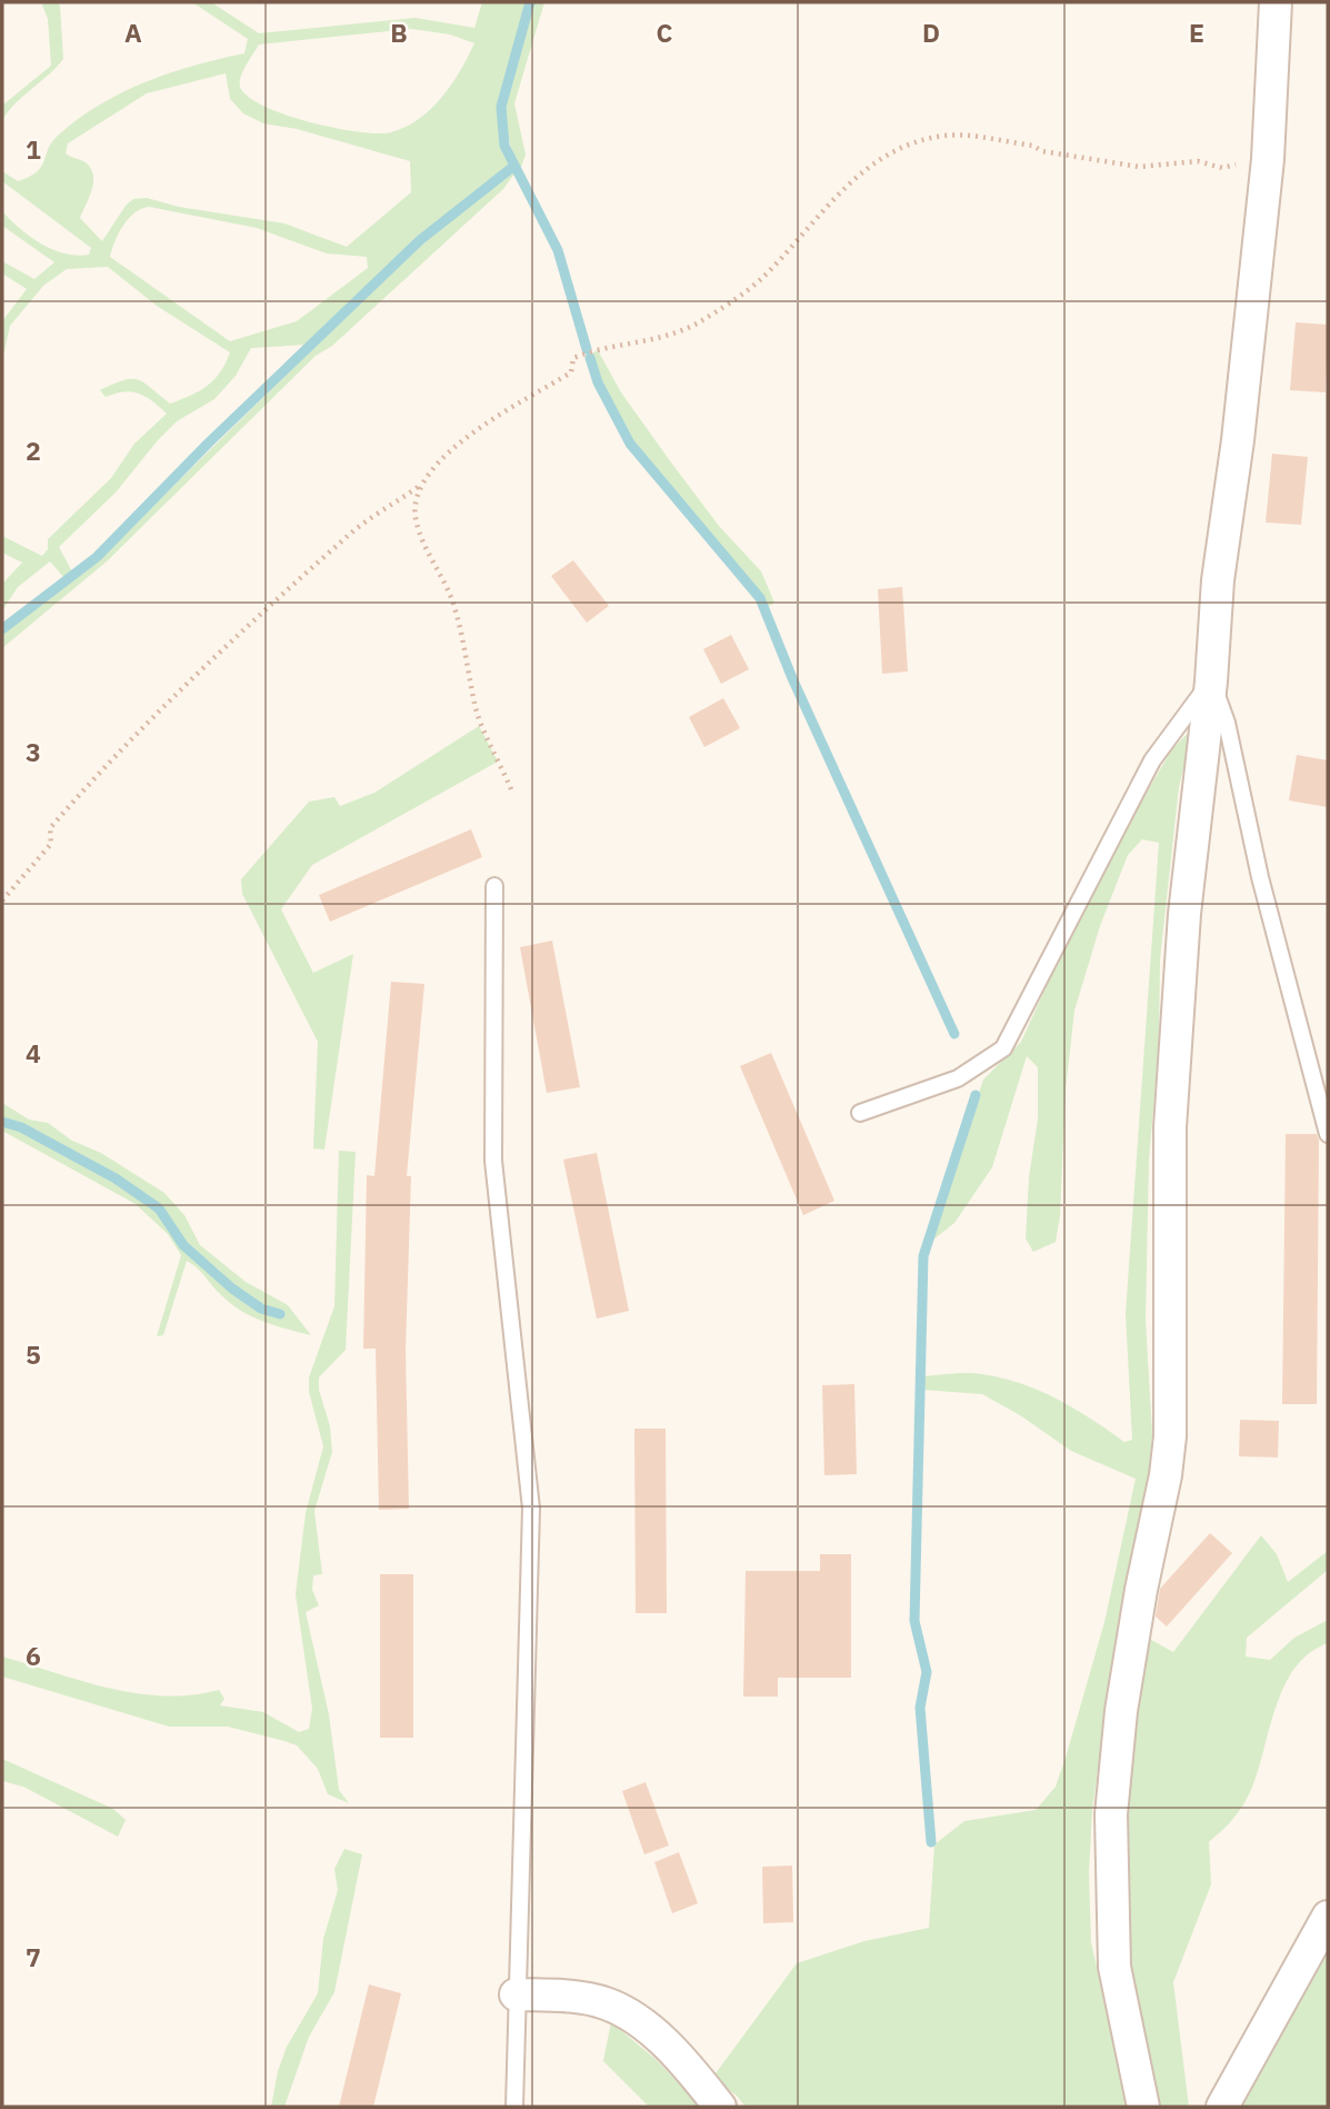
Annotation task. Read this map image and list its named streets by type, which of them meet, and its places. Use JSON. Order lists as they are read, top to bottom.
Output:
{
  "grid": {
    "columns": [
      "A",
      "B",
      "C",
      "D",
      "E"
    ],
    "rows": [
      "1",
      "2",
      "3",
      "4",
      "5",
      "6",
      "7"
    ]
  }
}
